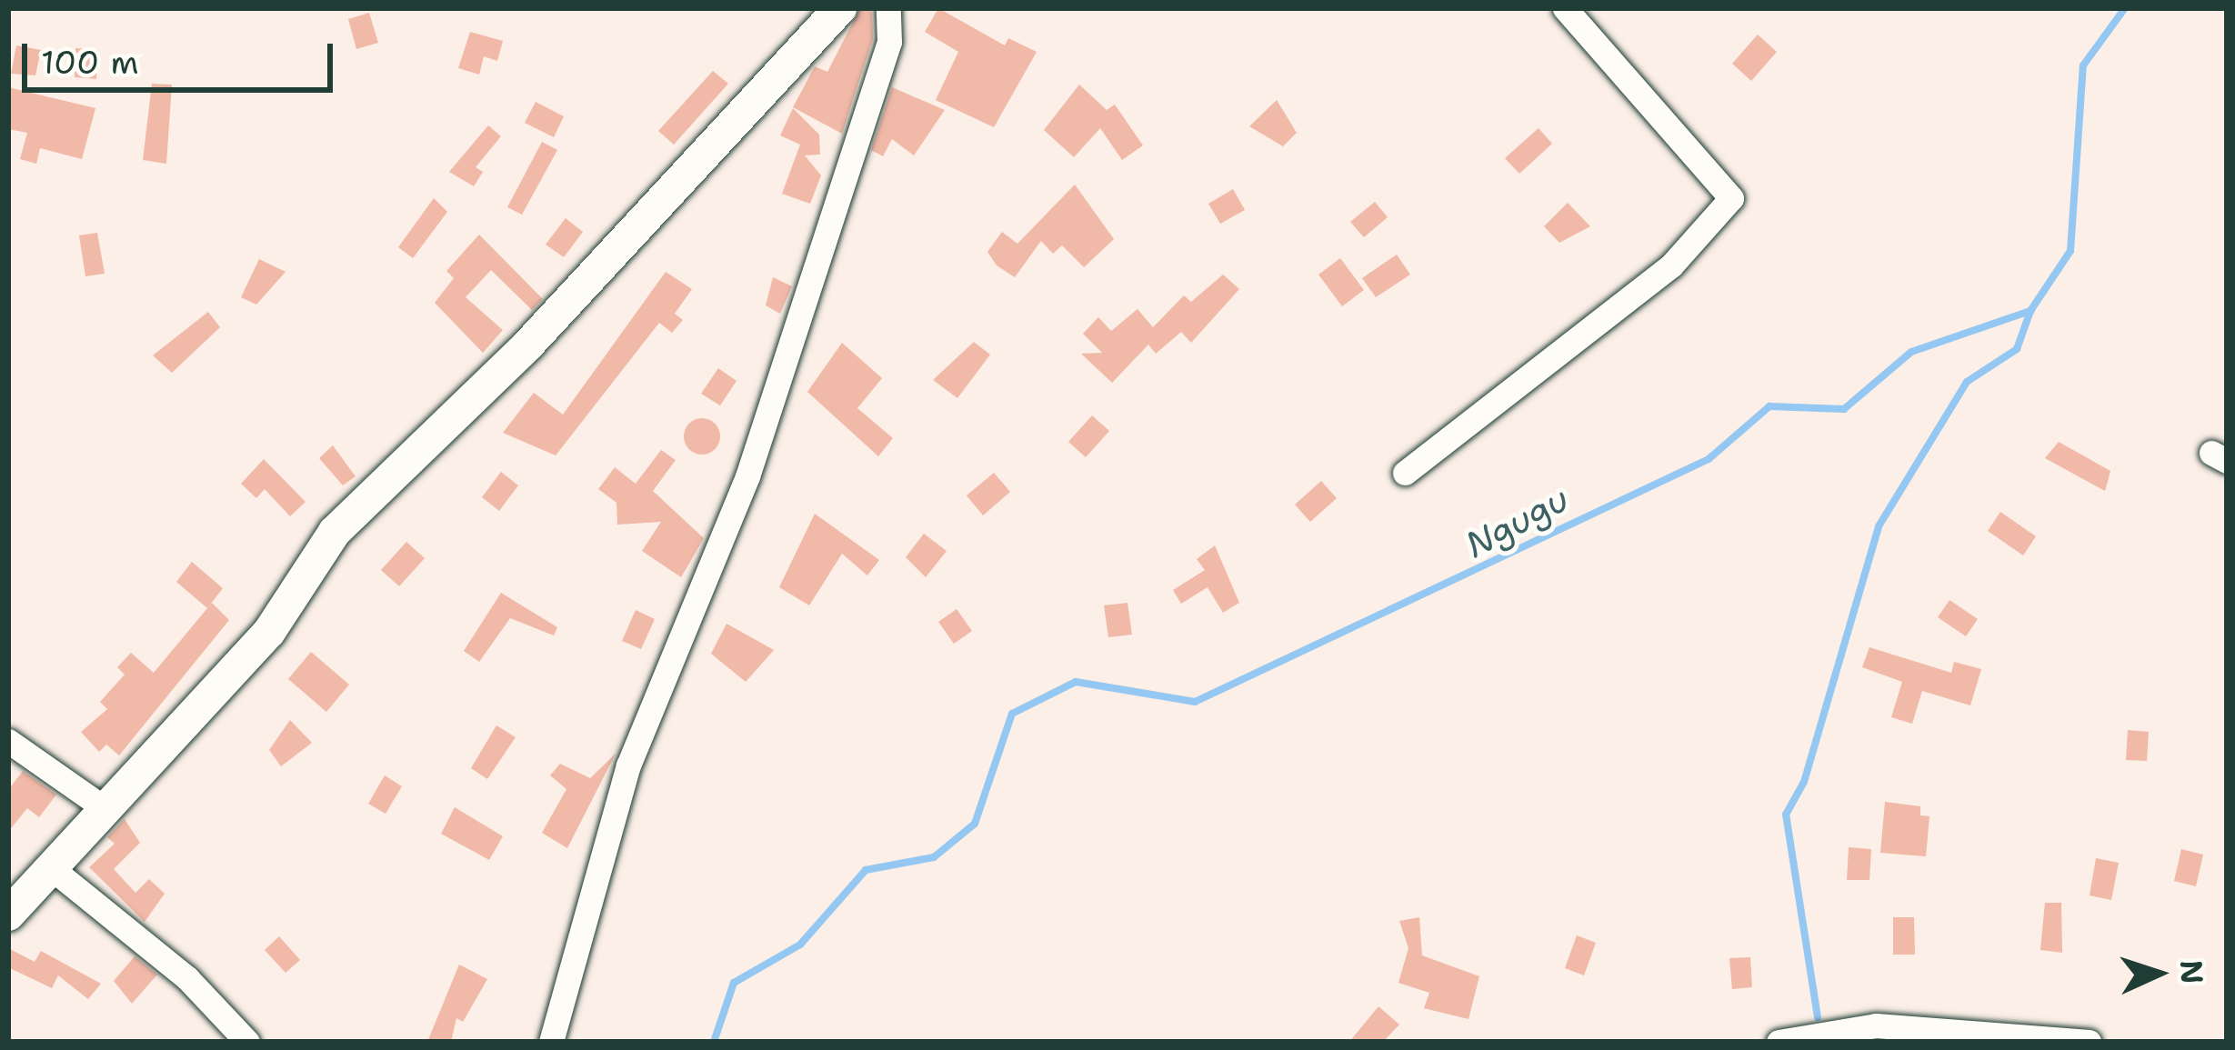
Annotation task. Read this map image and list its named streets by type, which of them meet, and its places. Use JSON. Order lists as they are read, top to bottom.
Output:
{
  "water": ["Ngugu"],
  "scale_bar": "100 m",
  "north": "right"
}
